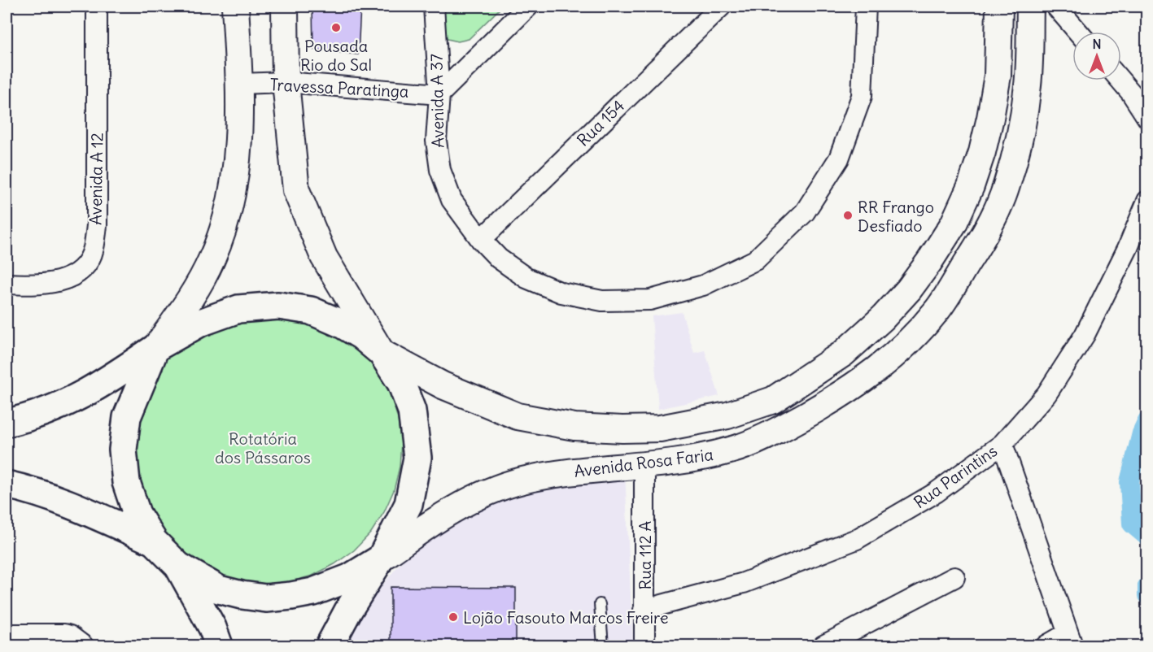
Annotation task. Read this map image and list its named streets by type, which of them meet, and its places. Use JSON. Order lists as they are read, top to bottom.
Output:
{
  "streets": {
    "street": [
      "Travessa Paratinga",
      "Avenida A 37",
      "Rua 154",
      "Avenida A 12",
      "Avenida Rosa Faria",
      "Rua Parintins",
      "Rua 112 A"
    ]
  },
  "crossings": [
    ["Travessa Paratinga", "Avenida A 37"],
    ["Avenida A 37", "Rua 154"],
    ["Avenida Rosa Faria", "Rua 112 A"],
    ["Rua Parintins", "Rua 112 A"]
  ],
  "parks": ["Rotatória dos Pássaros"],
  "places": ["Pousada Rio do Sal", "RR Frango Desfiado", "Lojão Fasouto Marcos Freire"],
  "north": "top"
}
